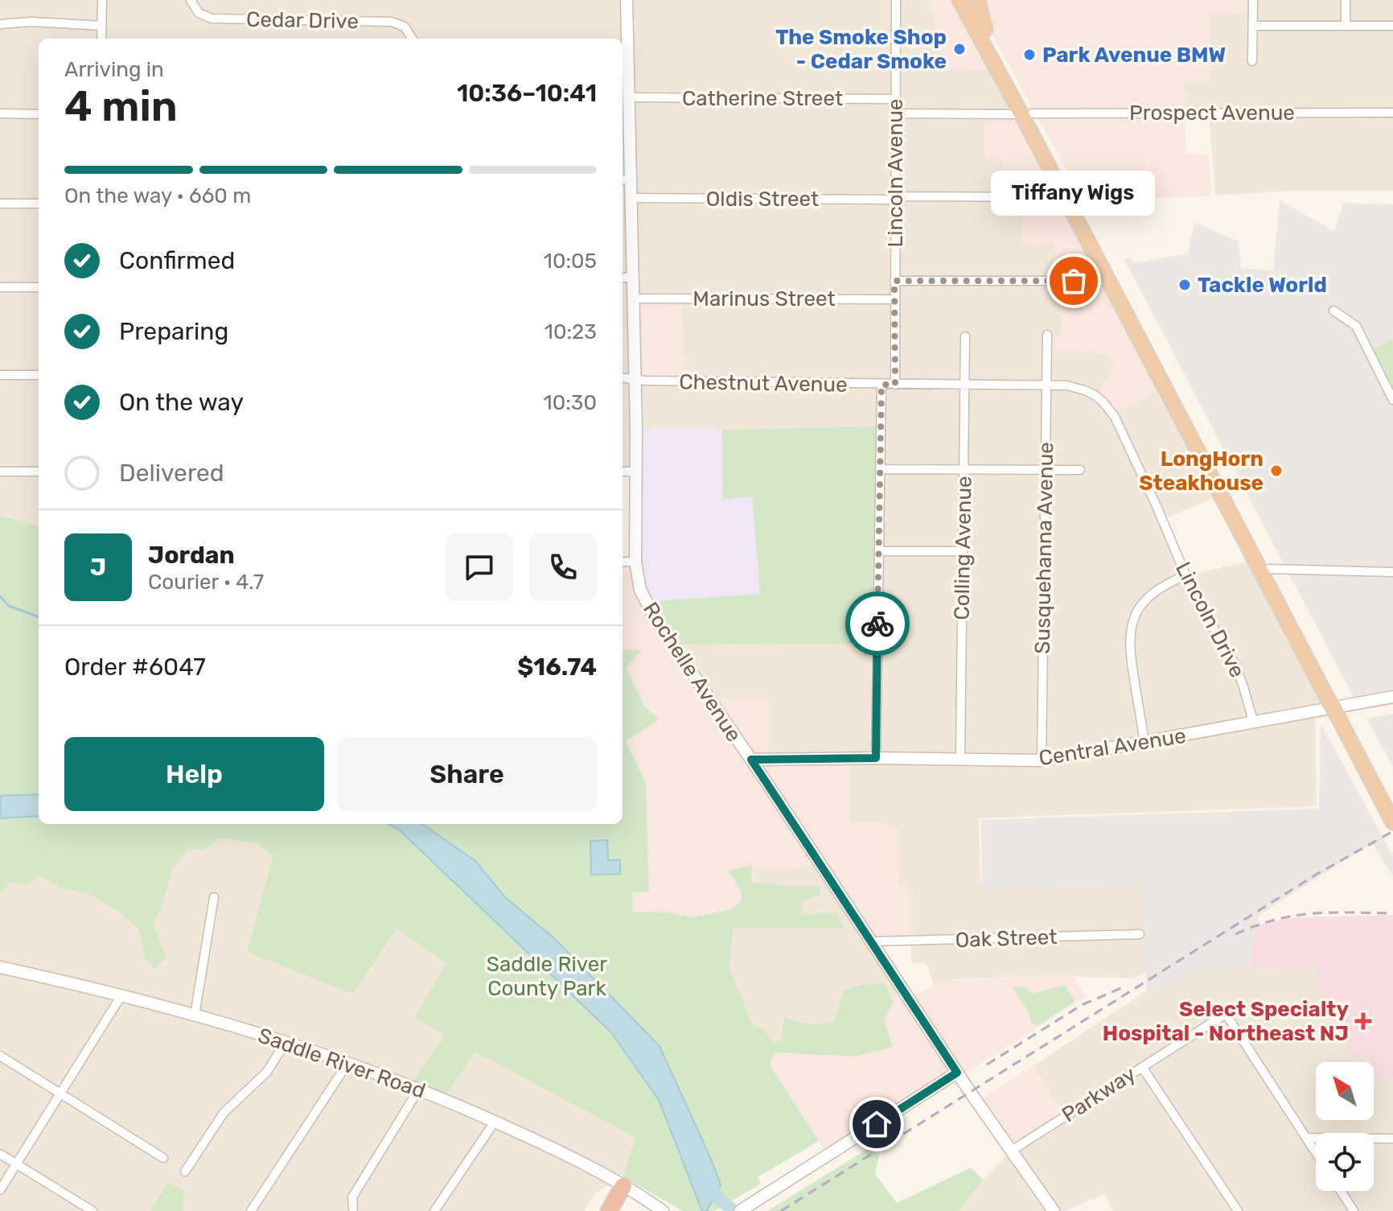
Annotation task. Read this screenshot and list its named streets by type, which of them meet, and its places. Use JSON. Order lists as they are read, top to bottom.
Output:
{
  "streets": {
    "street": [
      "Cedar Drive",
      "Catherine Street",
      "Prospect Avenue",
      "Lincoln Avenue",
      "Oldis Street",
      "Marinus Street",
      "Chestnut Avenue",
      "Colling Avenue",
      "Susquehanna Avenue",
      "Lincoln Drive",
      "Rochelle Avenue",
      "Central Avenue",
      "Oak Street",
      "Saddle River Road",
      "Parkway"
    ]
  },
  "crossings": [
    ["Catherine Street", "Lincoln Avenue"],
    ["Catherine Street", "Rochelle Avenue"],
    ["Prospect Avenue", "Lincoln Avenue"],
    ["Lincoln Avenue", "Oldis Street"],
    ["Lincoln Avenue", "Marinus Street"],
    ["Lincoln Avenue", "Chestnut Avenue"],
    ["Oldis Street", "Rochelle Avenue"],
    ["Marinus Street", "Rochelle Avenue"],
    ["Chestnut Avenue", "Colling Avenue"],
    ["Chestnut Avenue", "Susquehanna Avenue"],
    ["Chestnut Avenue", "Lincoln Drive"],
    ["Chestnut Avenue", "Rochelle Avenue"],
    ["Colling Avenue", "Central Avenue"],
    ["Susquehanna Avenue", "Lincoln Drive"],
    ["Susquehanna Avenue", "Central Avenue"],
    ["Lincoln Drive", "Central Avenue"],
    ["Rochelle Avenue", "Central Avenue"],
    ["Rochelle Avenue", "Oak Street"],
    ["Rochelle Avenue", "Parkway"]
  ],
  "parks": ["Saddle River County Park"],
  "places": {
    "other": [
      "The Smoke Shop - Cedar Smoke",
      "Park Avenue BMW",
      "Tiffany Wigs",
      "Tackle World",
      "LongHorn Steakhouse"
    ],
    "health": ["Select Specialty Hospital - Northeast NJ"]
  },
  "north": "top left",
  "page": {
    "heading": ["4 min", "Arriving in", "10:36–10:41"],
    "panel": [
      "Jordan",
      "Courier · 4.7",
      "Order #6047",
      "$16.74"
    ],
    "bar": "On the way · 660 m",
    "bubble": "Tiffany Wigs",
    "list": [
      ["Confirmed", "10:05"],
      ["Preparing", "10:23"],
      ["On the way", "10:30"],
      "Delivered"
    ],
    "round": "J",
    "buttons": ["Help", "Share"]
  }
}
